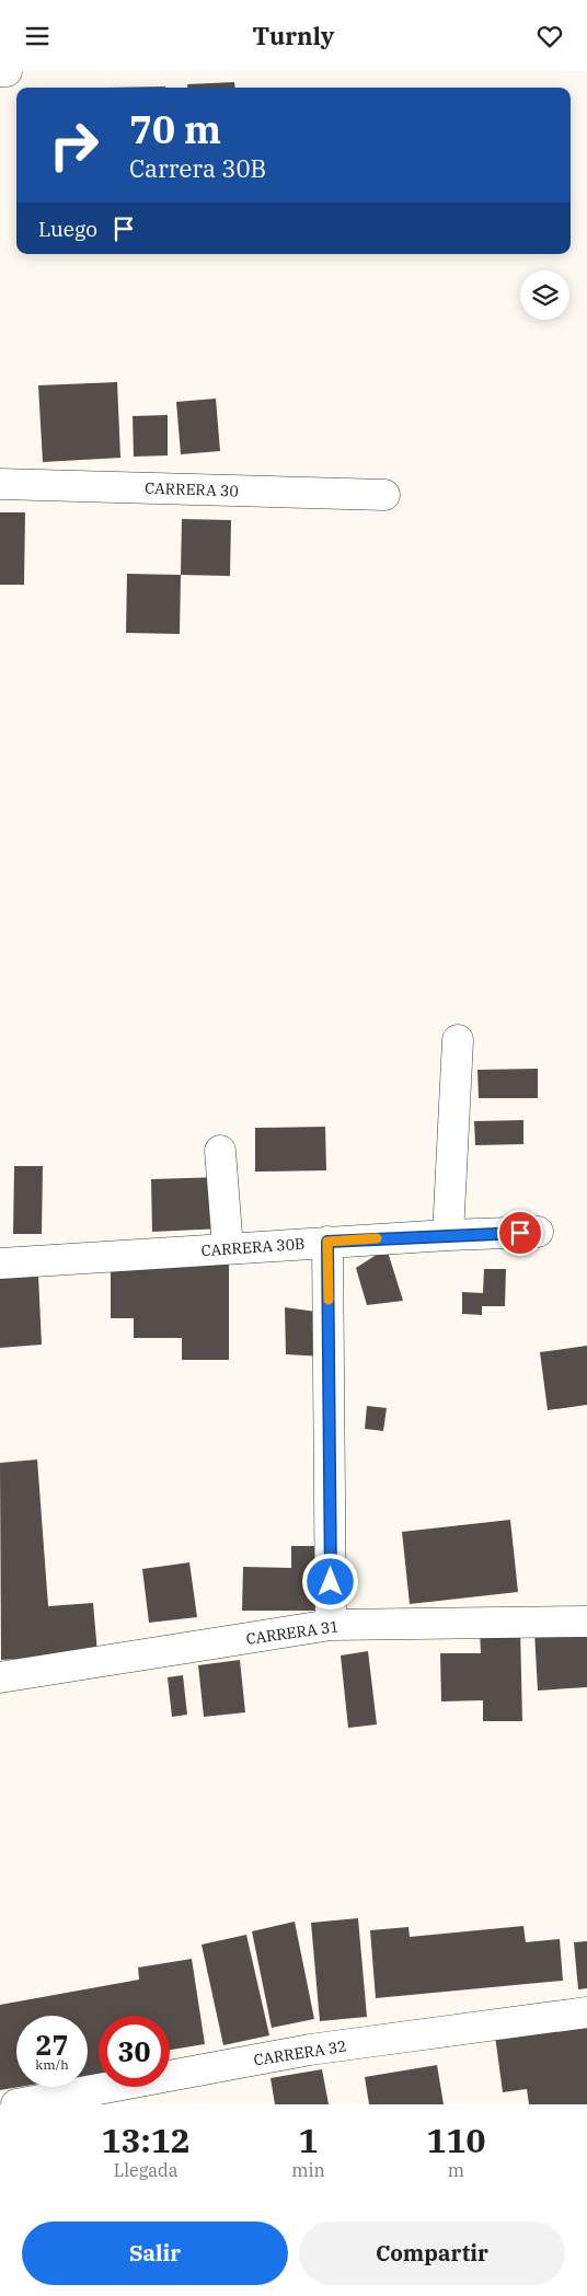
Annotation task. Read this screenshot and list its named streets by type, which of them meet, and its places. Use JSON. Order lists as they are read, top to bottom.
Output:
{
  "streets": {
    "street": [
      "CARRERA 30",
      "CARRERA 30B",
      "CARRERA 31",
      "CARRERA 32"
    ]
  },
  "page": {
    "header": "Turnly",
    "turn": ["70 m", "Carrera 30B"],
    "then": "Luego",
    "speed": "27 km/h",
    "limit": "30",
    "eta": [
      "13:12",
      "Llegada",
      "1",
      "min",
      "110",
      "m"
    ],
    "buttons": ["Salir", "Compartir"]
  }
}
